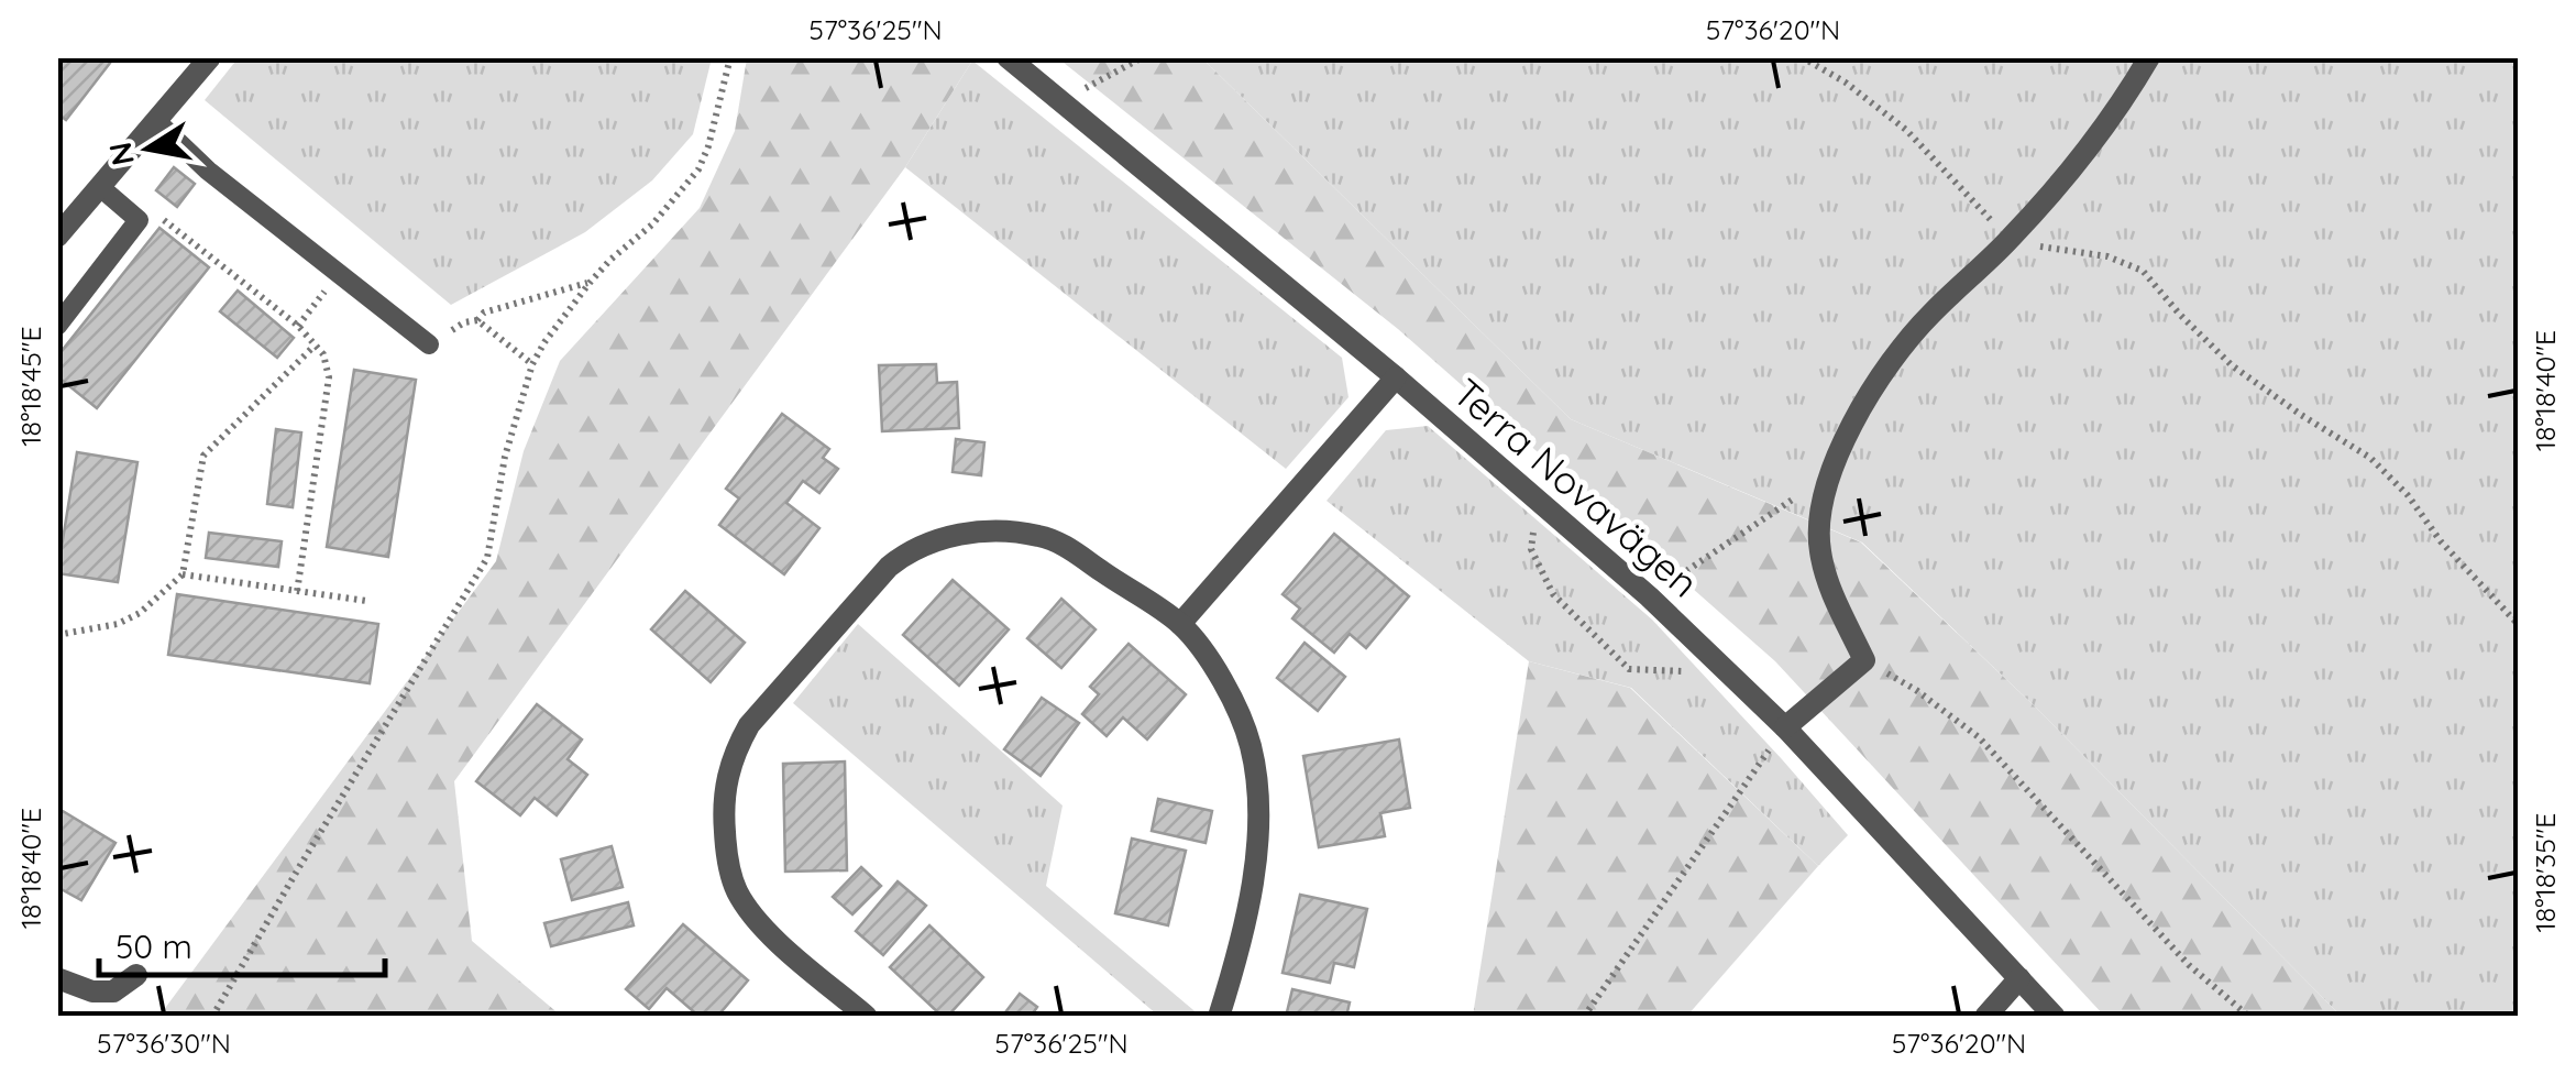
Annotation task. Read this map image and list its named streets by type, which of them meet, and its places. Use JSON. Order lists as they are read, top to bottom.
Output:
{
  "streets": {
    "street": ["Terra Novavägen"]
  },
  "scale_bar": "50 m",
  "north": "left",
  "coordinates": [
    "57°36'25\"N",
    "57°36'20\"N",
    "18°18'45\"E",
    "18°18'40\"E",
    "18°18'35\"E",
    "57°36'30\"N"
  ]
}
